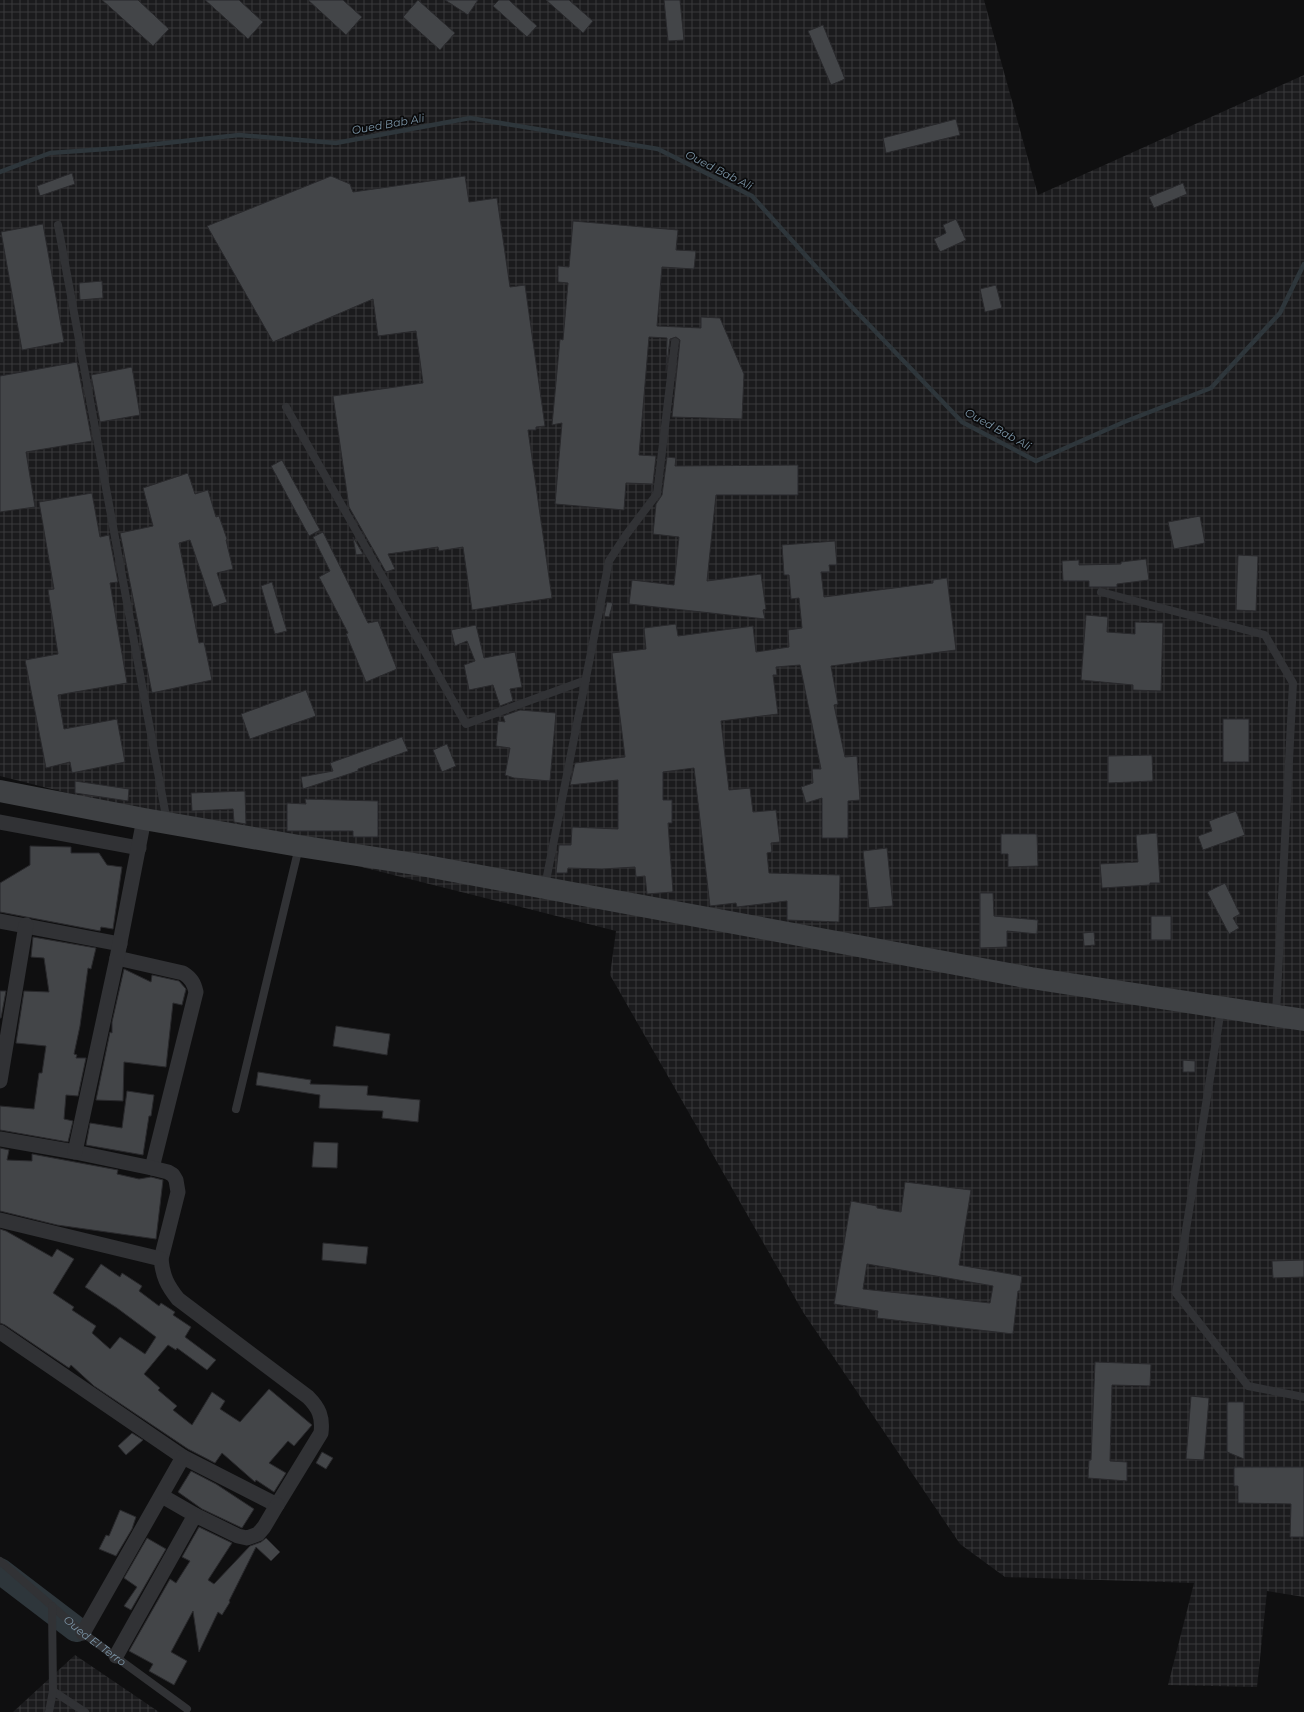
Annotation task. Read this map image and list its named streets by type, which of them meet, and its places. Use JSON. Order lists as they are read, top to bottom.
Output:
{
  "water": ["Oued Bab Ali", "Oued El Terro"]
}
